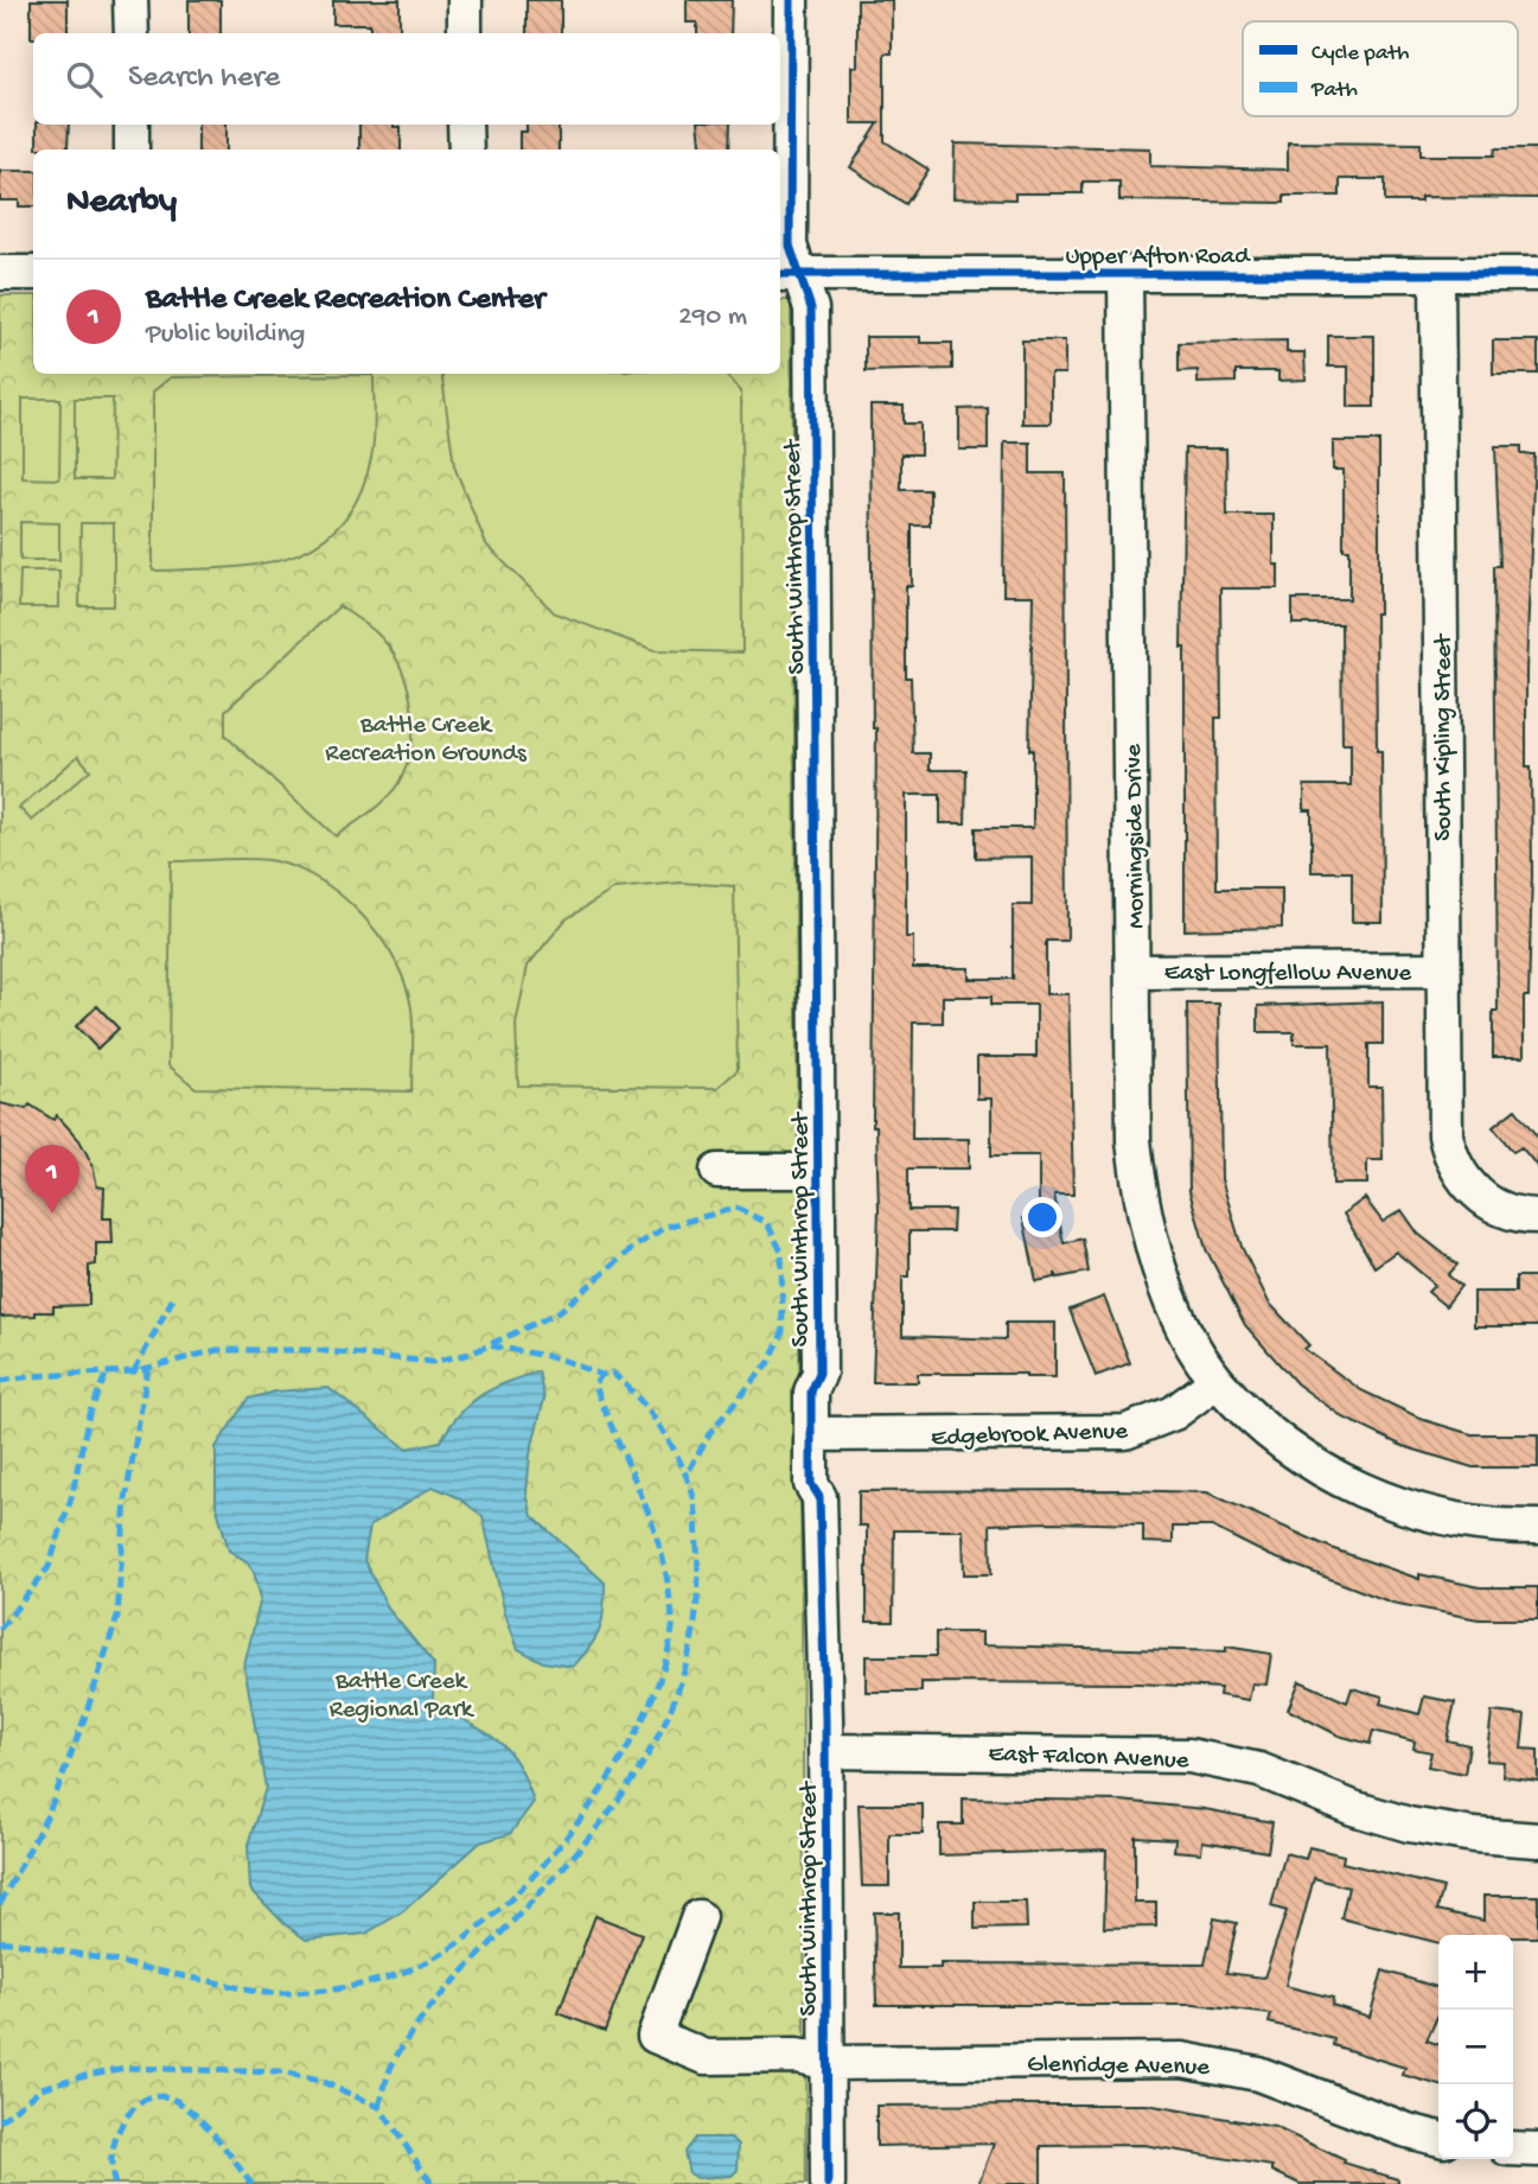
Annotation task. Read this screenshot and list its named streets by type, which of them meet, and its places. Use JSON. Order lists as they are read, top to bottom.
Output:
{
  "streets": {
    "street": [
      "Upper Afton Road",
      "South Winthrop Street",
      "South Kipling Street",
      "Morningside Drive",
      "East Longfellow Avenue",
      "Edgebrook Avenue",
      "East Falcon Avenue",
      "Glenridge Avenue"
    ]
  },
  "crossings": [
    ["Upper Afton Road", "South Winthrop Street"],
    ["Upper Afton Road", "South Kipling Street"],
    ["Upper Afton Road", "Morningside Drive"],
    ["South Winthrop Street", "Edgebrook Avenue"],
    ["South Winthrop Street", "East Falcon Avenue"],
    ["South Winthrop Street", "Glenridge Avenue"],
    ["South Kipling Street", "East Longfellow Avenue"],
    ["Morningside Drive", "East Longfellow Avenue"],
    ["Morningside Drive", "Edgebrook Avenue"]
  ],
  "parks": ["Battle Creek Recreation Grounds", "Battle Creek Regional Park"],
  "legend": ["Cycle path", "Path"],
  "page": {
    "search": "Search here",
    "heading": "Nearby",
    "list": [
      {
        "mark": "1",
        "name": "Battle Creek Recreation Center",
        "note": "Public building",
        "value": "290 m"
      }
    ],
    "pins": "1",
    "map_buttons": ["+", "−"]
  }
}
